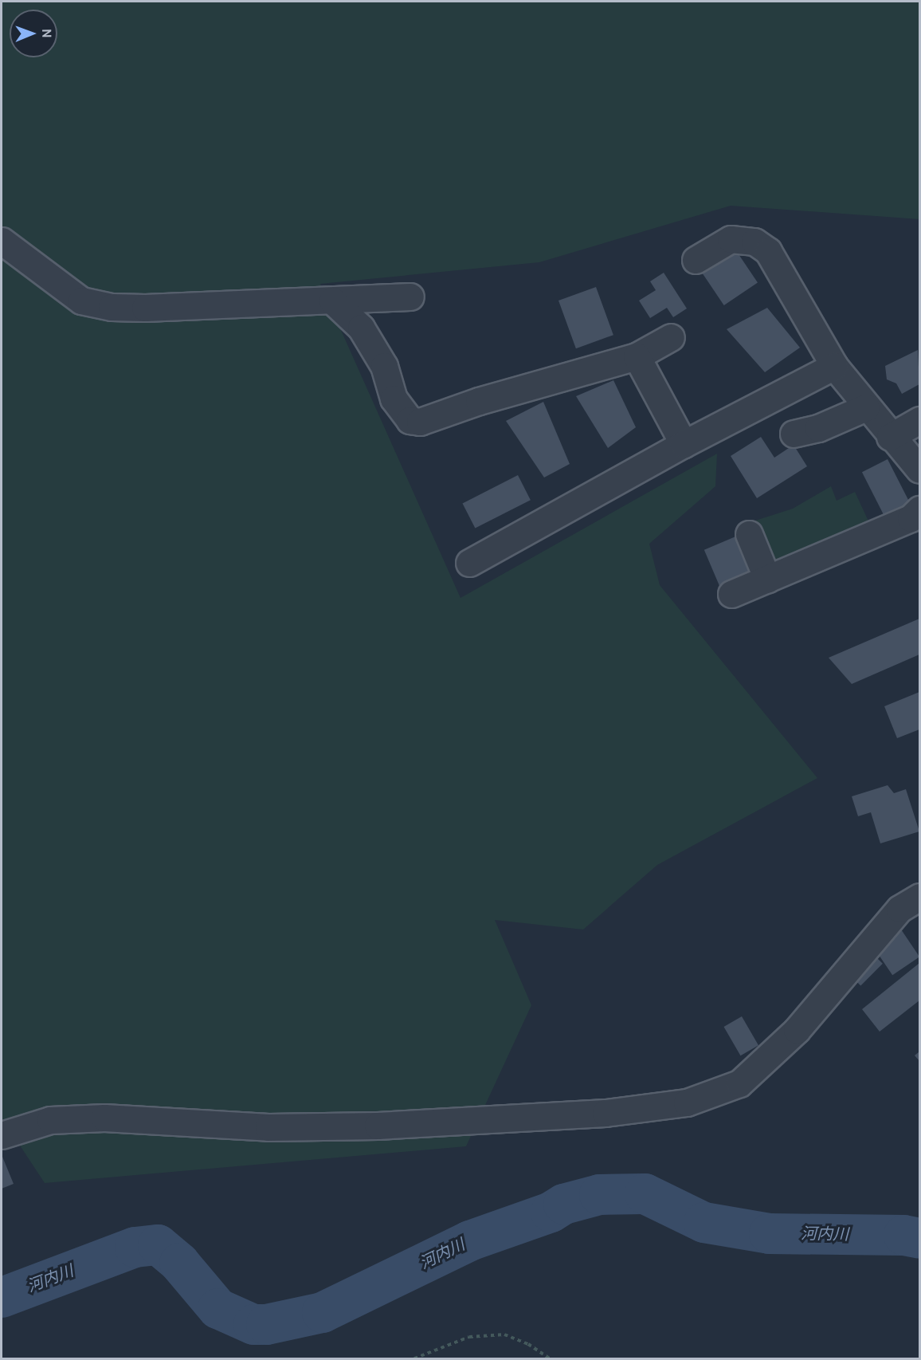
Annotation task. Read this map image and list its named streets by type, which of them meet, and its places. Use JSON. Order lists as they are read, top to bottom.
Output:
{
  "water": ["河内川"],
  "north": "right"
}
